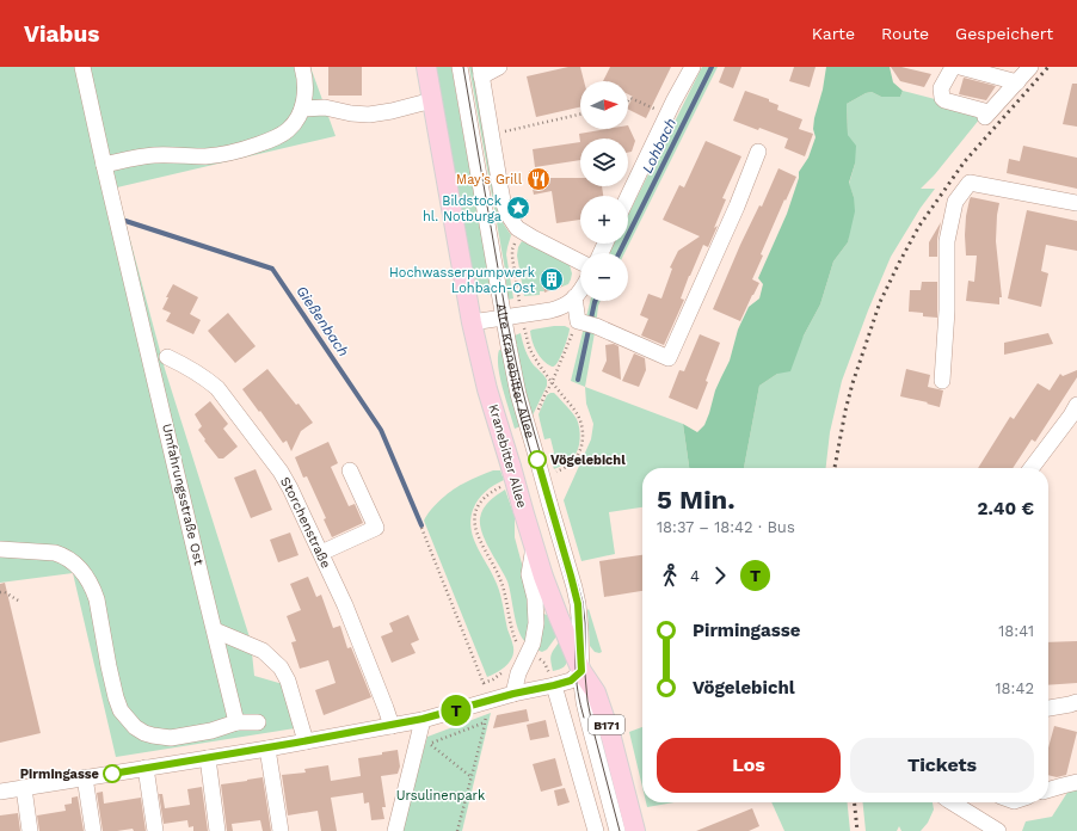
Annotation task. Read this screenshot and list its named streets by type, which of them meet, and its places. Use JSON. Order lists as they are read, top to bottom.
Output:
{
  "streets": {
    "main road": ["Kranebitter Allee", "B171"],
    "street": ["Alte Kranebitter Allee", "Umfahrungsstraße Ost", "Storchenstraße"]
  },
  "crossings": [
    ["Alte Kranebitter Allee", "Kranebitter Allee"]
  ],
  "water": ["Lohbach", "Gießenbach"],
  "parks": ["Ursulinenpark"],
  "places": {
    "restaurant": ["May’s Grill"],
    "place": ["Bildstock hl. Notburga"],
    "building": ["Hochwasserpumpwerk Lohbach-Ost"],
    "other": ["Vögelebichl", "Pirmingasse"]
  },
  "lines": ["bus line T"],
  "north": "right",
  "page": {
    "header": "Viabus",
    "nav": ["Karte", "Route", "Gespeichert"],
    "on_map": "T",
    "map_buttons": ["+", "−"],
    "heading": ["5 Min.", "18:37 – 18:42 · Bus", "2.40 €"],
    "legs": ["4", "T"],
    "list": [
      {
        "name": "Pirmingasse",
        "value": "18:41"
      },
      {
        "name": "Vögelebichl",
        "value": "18:42"
      }
    ],
    "buttons": ["Los", "Tickets"]
  }
}
